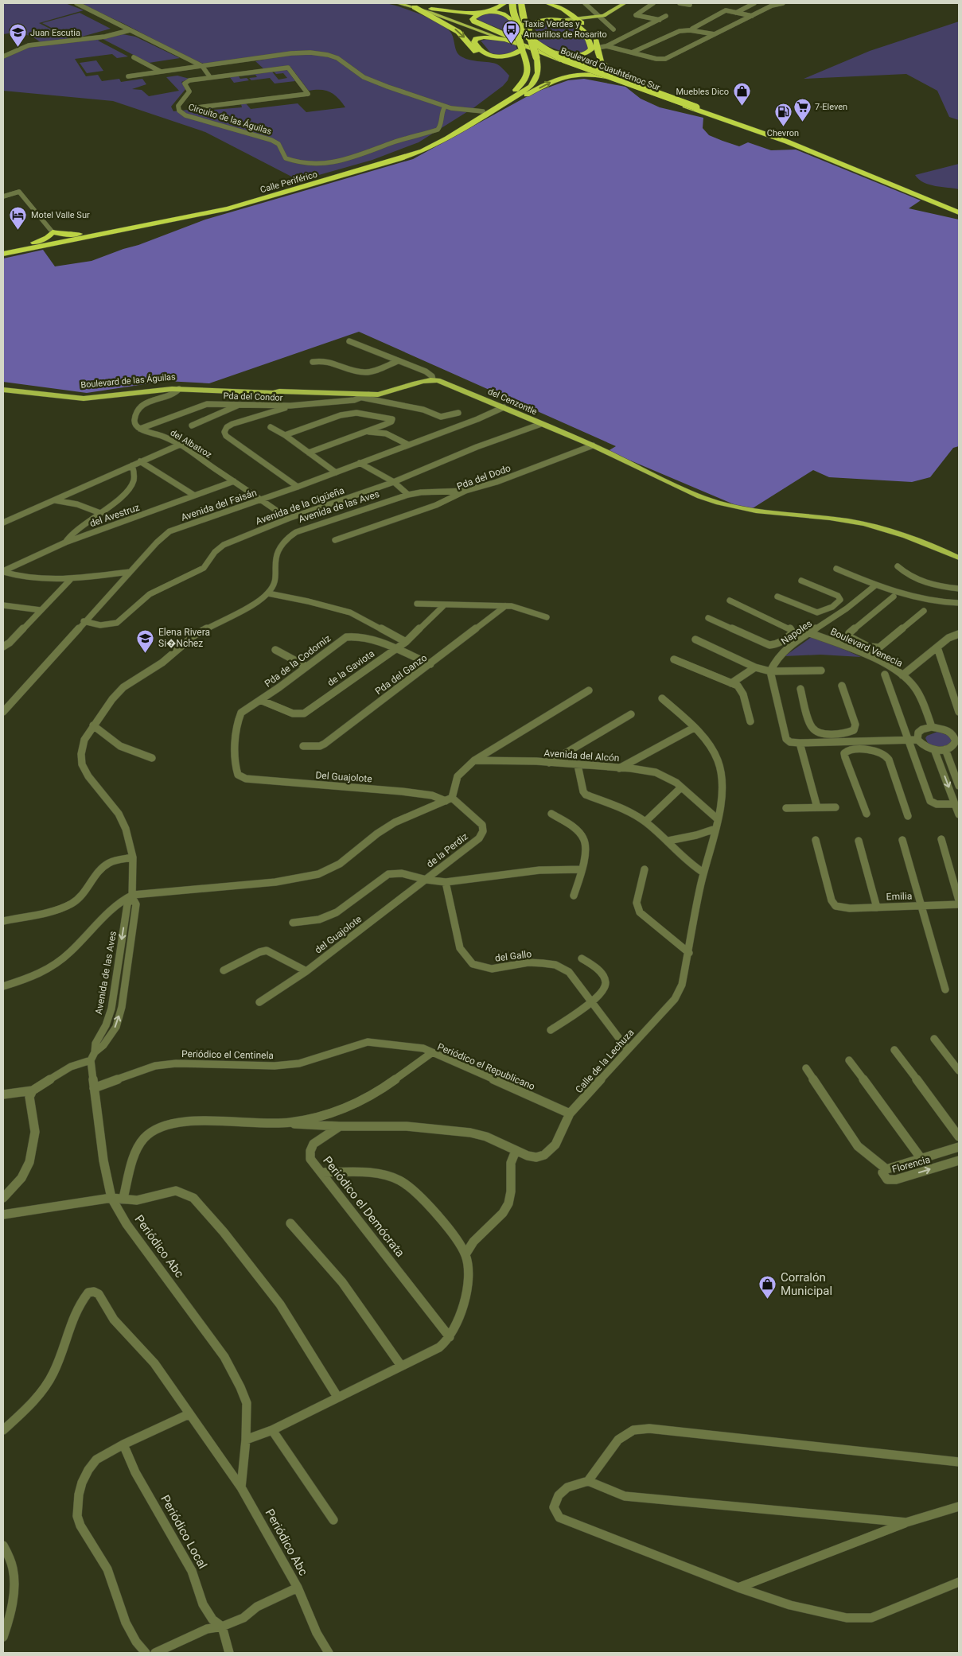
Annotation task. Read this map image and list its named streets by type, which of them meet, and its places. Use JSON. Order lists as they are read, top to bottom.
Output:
{
  "streets": {
    "highway": ["Boulevard Cuauhtémoc Sur", "Calle Periférico"],
    "main road": ["Boulevard de las Águilas", "del Cenzontle"],
    "street": [
      "Circuito de las Águilas",
      "Pda del Condor",
      "del Albatroz",
      "Pda del Dodo",
      "Avenida del Faisán",
      "Avenida de la Cigüeña",
      "Avenida de las Aves",
      "del Avestruz",
      "Napoles",
      "Boulevard Venecia",
      "Pda de la Codorniz",
      "de la Gaviota",
      "Pda del Ganzo",
      "Avenida del Alcón",
      "Del Guajolote",
      "de la Perdiz",
      "Emilia",
      "del Guajolote",
      "del Gallo",
      "Periódico el Centinela",
      "Calle de la Lechuza",
      "Periódico el Republicano",
      "Florencia",
      "Periódico el Demócrata",
      "Periódico Abc",
      "Periódico Local"
    ]
  },
  "crossings": [
    ["Boulevard de las Águilas", "Pda del Condor"],
    ["Boulevard de las Águilas", "del Cenzontle"],
    ["Pda del Condor", "del Albatroz"],
    ["del Cenzontle", "Pda del Dodo"],
    ["del Cenzontle", "Avenida del Faisán"],
    ["del Cenzontle", "Avenida de la Cigüeña"],
    ["del Albatroz", "Avenida del Faisán"],
    ["del Albatroz", "Avenida de la Cigüeña"],
    ["del Albatroz", "del Avestruz"],
    ["Pda del Dodo", "Avenida de las Aves"],
    ["Avenida del Faisán", "Avenida de la Cigüeña"],
    ["Avenida de las Aves", "Periódico Abc"],
    ["Napoles", "Boulevard Venecia"],
    ["Pda de la Codorniz", "de la Gaviota"],
    ["Pda de la Codorniz", "Pda del Ganzo"],
    ["Pda de la Codorniz", "Del Guajolote"],
    ["Avenida del Alcón", "Calle de la Lechuza"],
    ["Del Guajolote", "de la Perdiz"],
    ["de la Perdiz", "del Guajolote"],
    ["del Gallo", "Calle de la Lechuza"],
    ["Periódico el Centinela", "Periódico el Republicano"],
    ["Periódico el Centinela", "Periódico Abc"],
    ["Calle de la Lechuza", "Periódico el Republicano"],
    ["Calle de la Lechuza", "Periódico el Demócrata"]
  ],
  "one_way": ["Florencia"],
  "places": {
    "bus stop": ["Taxis Verdes y Amarillos de Rosarito"],
    "school or university": ["Juan Escutia", "Elena Rivera Si�Nchez"],
    "shop": ["Muebles Dico", "Corralón Municipal"],
    "supermarket": ["7-Eleven"],
    "fuel station": ["Chevron"],
    "hotel": ["Motel Valle Sur"]
  }
}
